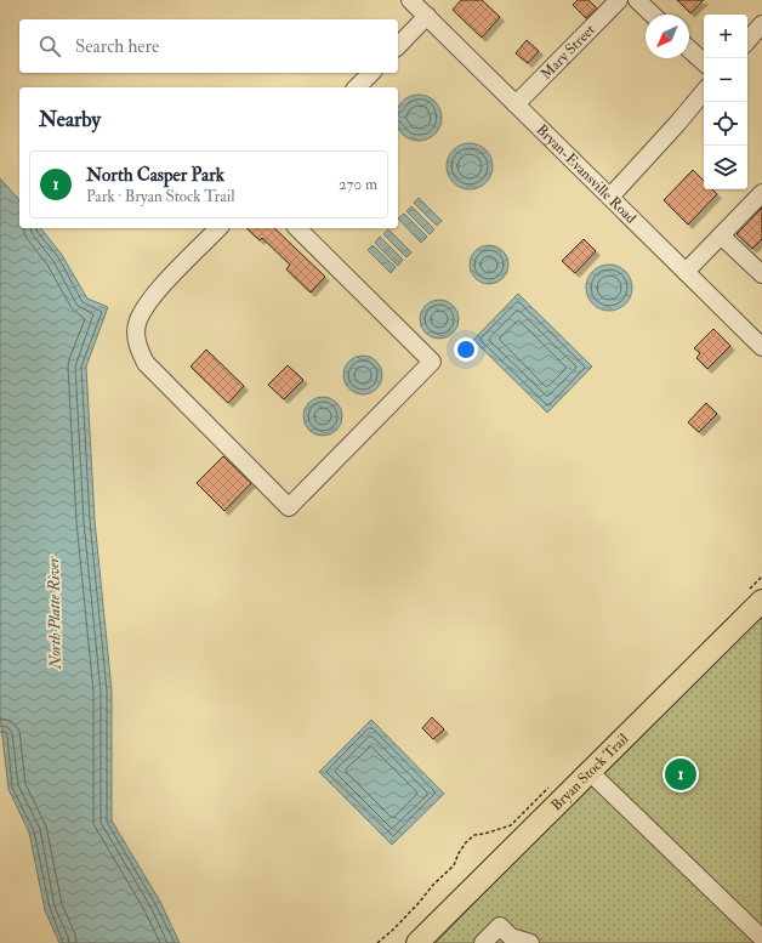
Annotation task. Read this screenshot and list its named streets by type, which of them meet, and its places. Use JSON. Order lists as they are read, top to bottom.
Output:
{
  "streets": {
    "main road": ["Bryan Stock Trail"],
    "street": ["Mary Street", "Bryan-Evansville Road"]
  },
  "crossings": [
    ["Mary Street", "Bryan-Evansville Road"]
  ],
  "water": ["North Platte River"],
  "north": "bottom left",
  "page": {
    "map_buttons": ["+", "−"],
    "search": "Search here",
    "heading": "Nearby",
    "list": [
      {
        "mark": "1",
        "name": "North Casper Park",
        "note": "Park · Bryan Stock Trail",
        "value": "270 m"
      }
    ],
    "pins": "1"
  }
}
